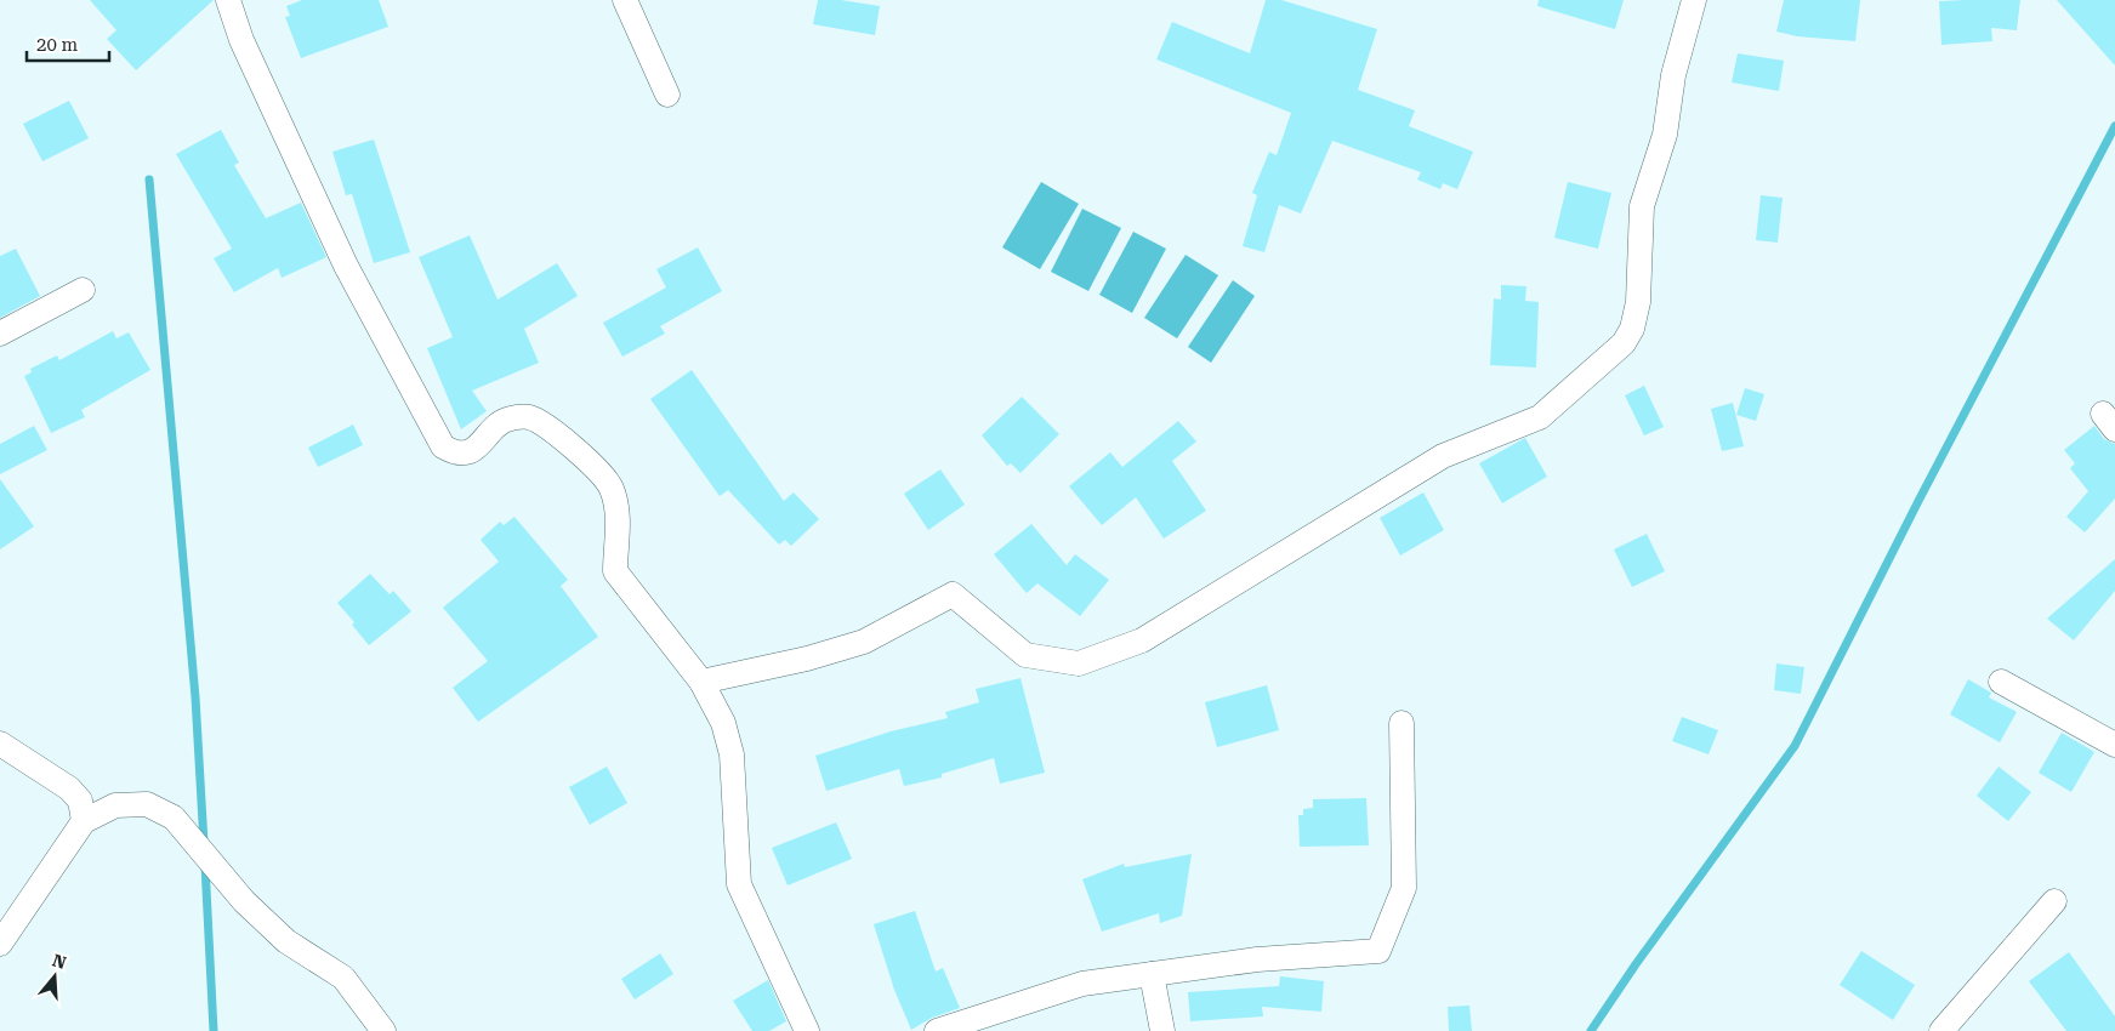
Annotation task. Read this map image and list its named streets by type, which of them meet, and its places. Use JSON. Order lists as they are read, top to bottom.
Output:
{
  "scale_bar": "20 m",
  "north": "top"
}
